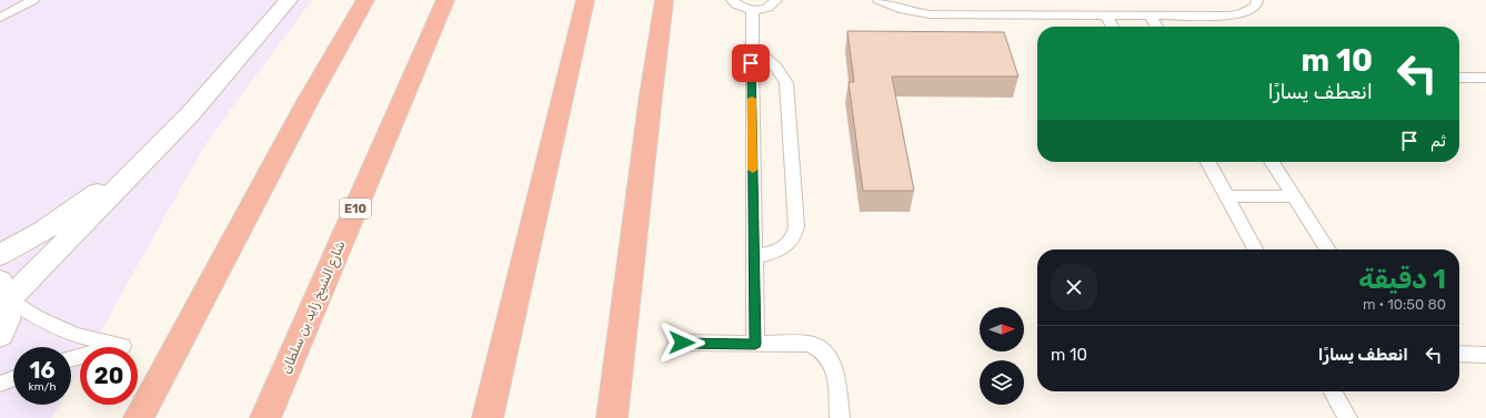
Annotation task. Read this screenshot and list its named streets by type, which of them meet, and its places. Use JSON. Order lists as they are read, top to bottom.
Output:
{
  "streets": {
    "highway": ["E10", "شارع الشيخ زايد بن سلطان"]
  },
  "north": "right",
  "page": {
    "turn": ["10 m", "انعطف يسارًا"],
    "then": "ثم",
    "heading": ["1 دقيقة", "80 m · 10:50"],
    "list": [
      {
        "name": "انعطف يسارًا",
        "value": "10 m"
      }
    ],
    "speed": "16 km/h",
    "limit": "20"
  }
}
